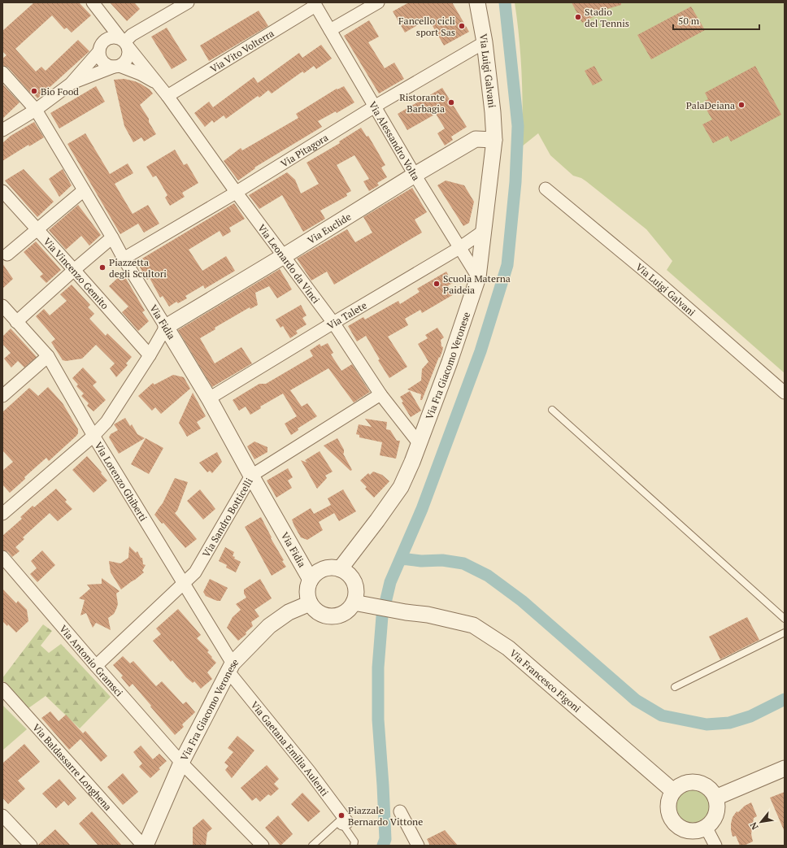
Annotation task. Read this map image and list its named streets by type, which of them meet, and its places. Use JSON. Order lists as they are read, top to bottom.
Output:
{
  "streets": {
    "street": [
      "Via Vito Volterra",
      "Via Luigi Galvani",
      "Via Alessandro Volta",
      "Via Pitagora",
      "Via Euclide",
      "Via Leonardo da Vinci",
      "Via Vincenzo Gemito",
      "Via Talete",
      "Via Fidia",
      "Via Fra Giacomo Veronese",
      "Via Lorenzo Ghiberti",
      "Via Sandro Botticelli",
      "Via Antonio Gramsci",
      "Via Francesco Figoni",
      "Via Gaetana Emilia Aulenti",
      "Via Baldassarre Longhena"
    ]
  },
  "crossings": [
    ["Via Vito Volterra", "Via Alessandro Volta"],
    ["Via Vito Volterra", "Via Leonardo da Vinci"],
    ["Via Luigi Galvani", "Via Pitagora"],
    ["Via Luigi Galvani", "Via Euclide"],
    ["Via Luigi Galvani", "Via Fra Giacomo Veronese"],
    ["Via Alessandro Volta", "Via Pitagora"],
    ["Via Alessandro Volta", "Via Euclide"],
    ["Via Alessandro Volta", "Via Talete"],
    ["Via Alessandro Volta", "Via Fra Giacomo Veronese"],
    ["Via Pitagora", "Via Leonardo da Vinci"],
    ["Via Pitagora", "Via Fidia"],
    ["Via Euclide", "Via Leonardo da Vinci"],
    ["Via Euclide", "Via Fidia"],
    ["Via Euclide", "Via Fra Giacomo Veronese"],
    ["Via Leonardo da Vinci", "Via Talete"],
    ["Via Leonardo da Vinci", "Via Fra Giacomo Veronese"],
    ["Via Leonardo da Vinci", "Via Sandro Botticelli"],
    ["Via Talete", "Via Fidia"],
    ["Via Talete", "Via Fra Giacomo Veronese"],
    ["Via Fidia", "Via Fra Giacomo Veronese"],
    ["Via Fidia", "Via Sandro Botticelli"],
    ["Via Fidia", "Via Francesco Figoni"],
    ["Via Fra Giacomo Veronese", "Via Lorenzo Ghiberti"],
    ["Via Fra Giacomo Veronese", "Via Antonio Gramsci"],
    ["Via Fra Giacomo Veronese", "Via Francesco Figoni"],
    ["Via Fra Giacomo Veronese", "Via Gaetana Emilia Aulenti"],
    ["Via Fra Giacomo Veronese", "Via Baldassarre Longhena"],
    ["Via Lorenzo Ghiberti", "Via Sandro Botticelli"],
    ["Via Lorenzo Ghiberti", "Via Gaetana Emilia Aulenti"],
    ["Via Sandro Botticelli", "Via Antonio Gramsci"]
  ],
  "places": [
    "Stadio del Tennis",
    "Fancello cicli sport Sas",
    "Bio Food",
    "Ristorante Barbagia",
    "PalaDeiana",
    "Piazzetta degli Scultori",
    "Scuola Materna Paideia",
    "Piazzale Bernardo Vittone"
  ],
  "scale_bar": "50 m",
  "north": "bottom left"
}
